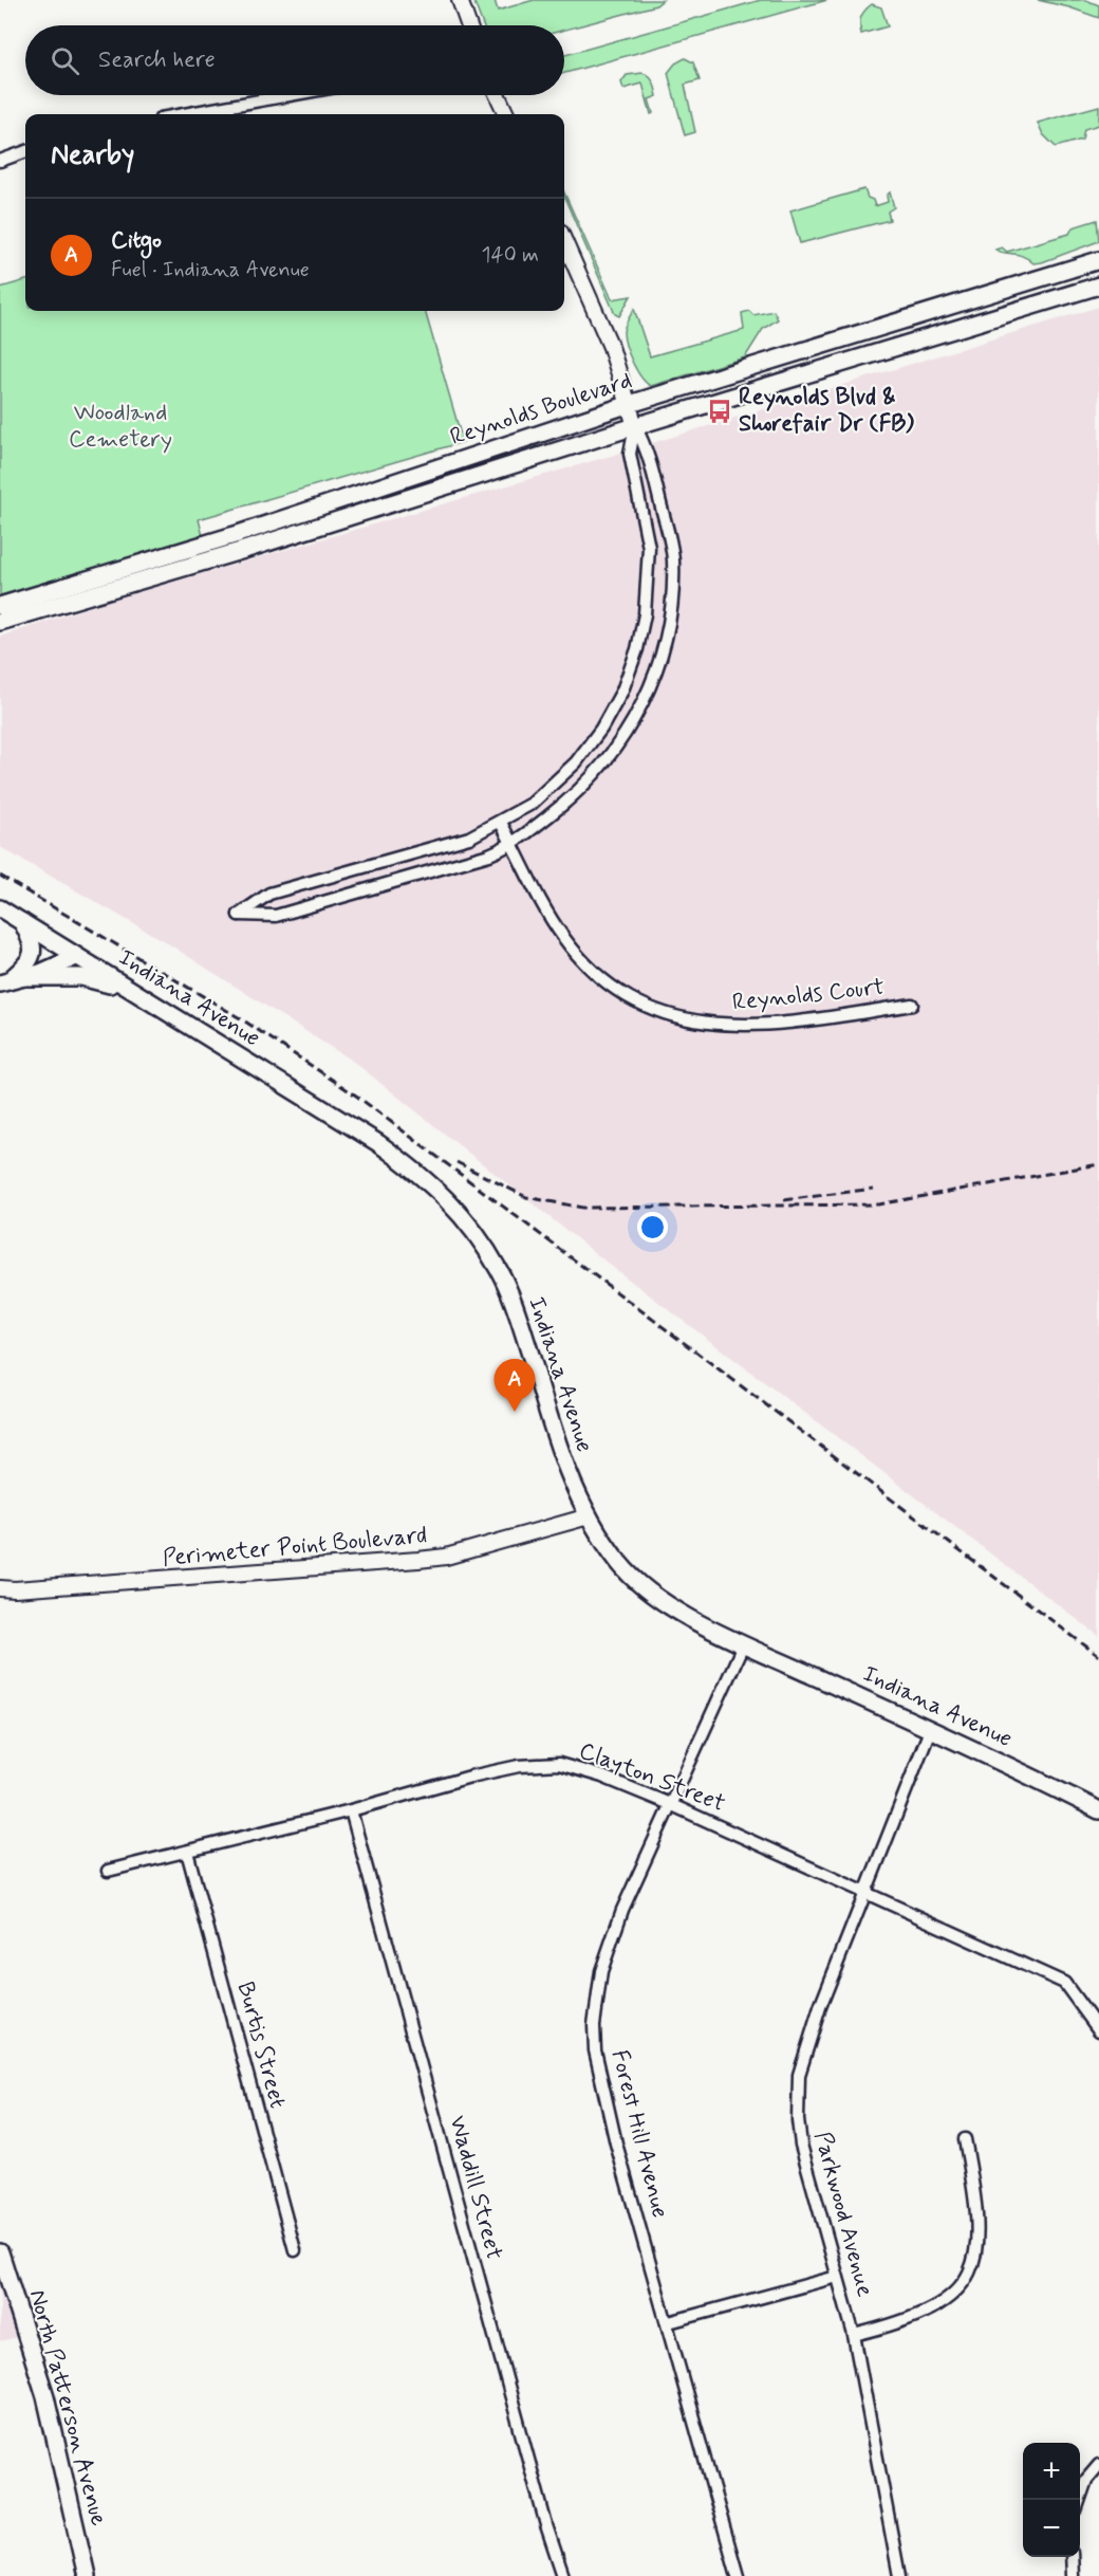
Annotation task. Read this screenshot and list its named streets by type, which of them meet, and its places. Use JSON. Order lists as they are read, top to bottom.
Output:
{
  "streets": {
    "main road": ["Reynolds Boulevard", "Indiana Avenue", "North Patterson Avenue"],
    "street": [
      "Reynolds Court",
      "Perimeter Point Boulevard",
      "Clayton Street",
      "Burtis Street",
      "Forest Hill Avenue",
      "Waddill Street",
      "Parkwood Avenue"
    ]
  },
  "crossings": [
    ["Indiana Avenue", "Perimeter Point Boulevard"],
    ["Indiana Avenue", "Forest Hill Avenue"],
    ["Indiana Avenue", "Parkwood Avenue"],
    ["Clayton Street", "Burtis Street"],
    ["Clayton Street", "Forest Hill Avenue"],
    ["Clayton Street", "Waddill Street"],
    ["Clayton Street", "Parkwood Avenue"]
  ],
  "parks": ["Woodland Cemetery"],
  "places": {
    "bus stop": ["Reynolds Blvd & Shorefair Dr (FB)"]
  },
  "page": {
    "search": "Search here",
    "heading": "Nearby",
    "list": [
      {
        "mark": "A",
        "name": "Citgo",
        "note": "Fuel · Indiana Avenue",
        "value": "140 m"
      }
    ],
    "pins": "A",
    "map_buttons": ["+", "−"]
  }
}
